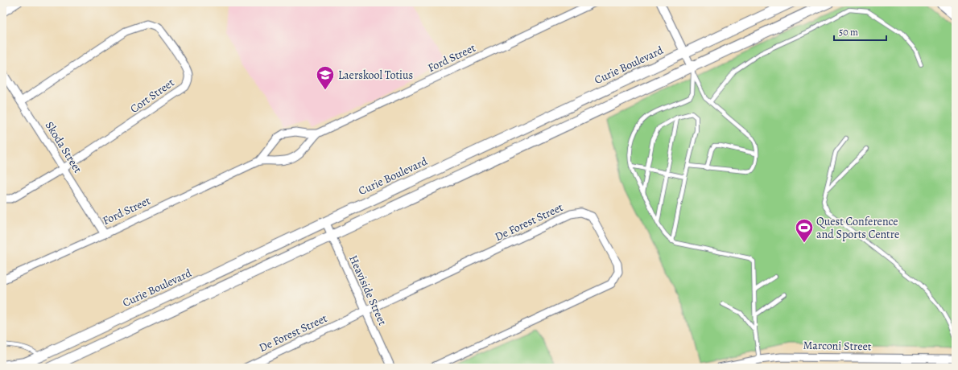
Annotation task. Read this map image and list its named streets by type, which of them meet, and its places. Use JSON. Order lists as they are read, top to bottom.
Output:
{
  "streets": {
    "street": [
      "Ford Street",
      "Curie Boulevard",
      "Cort Street",
      "Skoda Street",
      "De Forest Street",
      "Heaviside Street",
      "Marconi Street"
    ]
  },
  "crossings": [
    ["Ford Street", "Skoda Street"],
    ["Curie Boulevard", "Heaviside Street"],
    ["Cort Street", "Skoda Street"],
    ["De Forest Street", "Heaviside Street"]
  ],
  "places": {
    "school or university": ["Laerskool Totius"],
    "sports": ["Quest Conference and Sports Centre"]
  },
  "scale_bar": "50 m"
}
